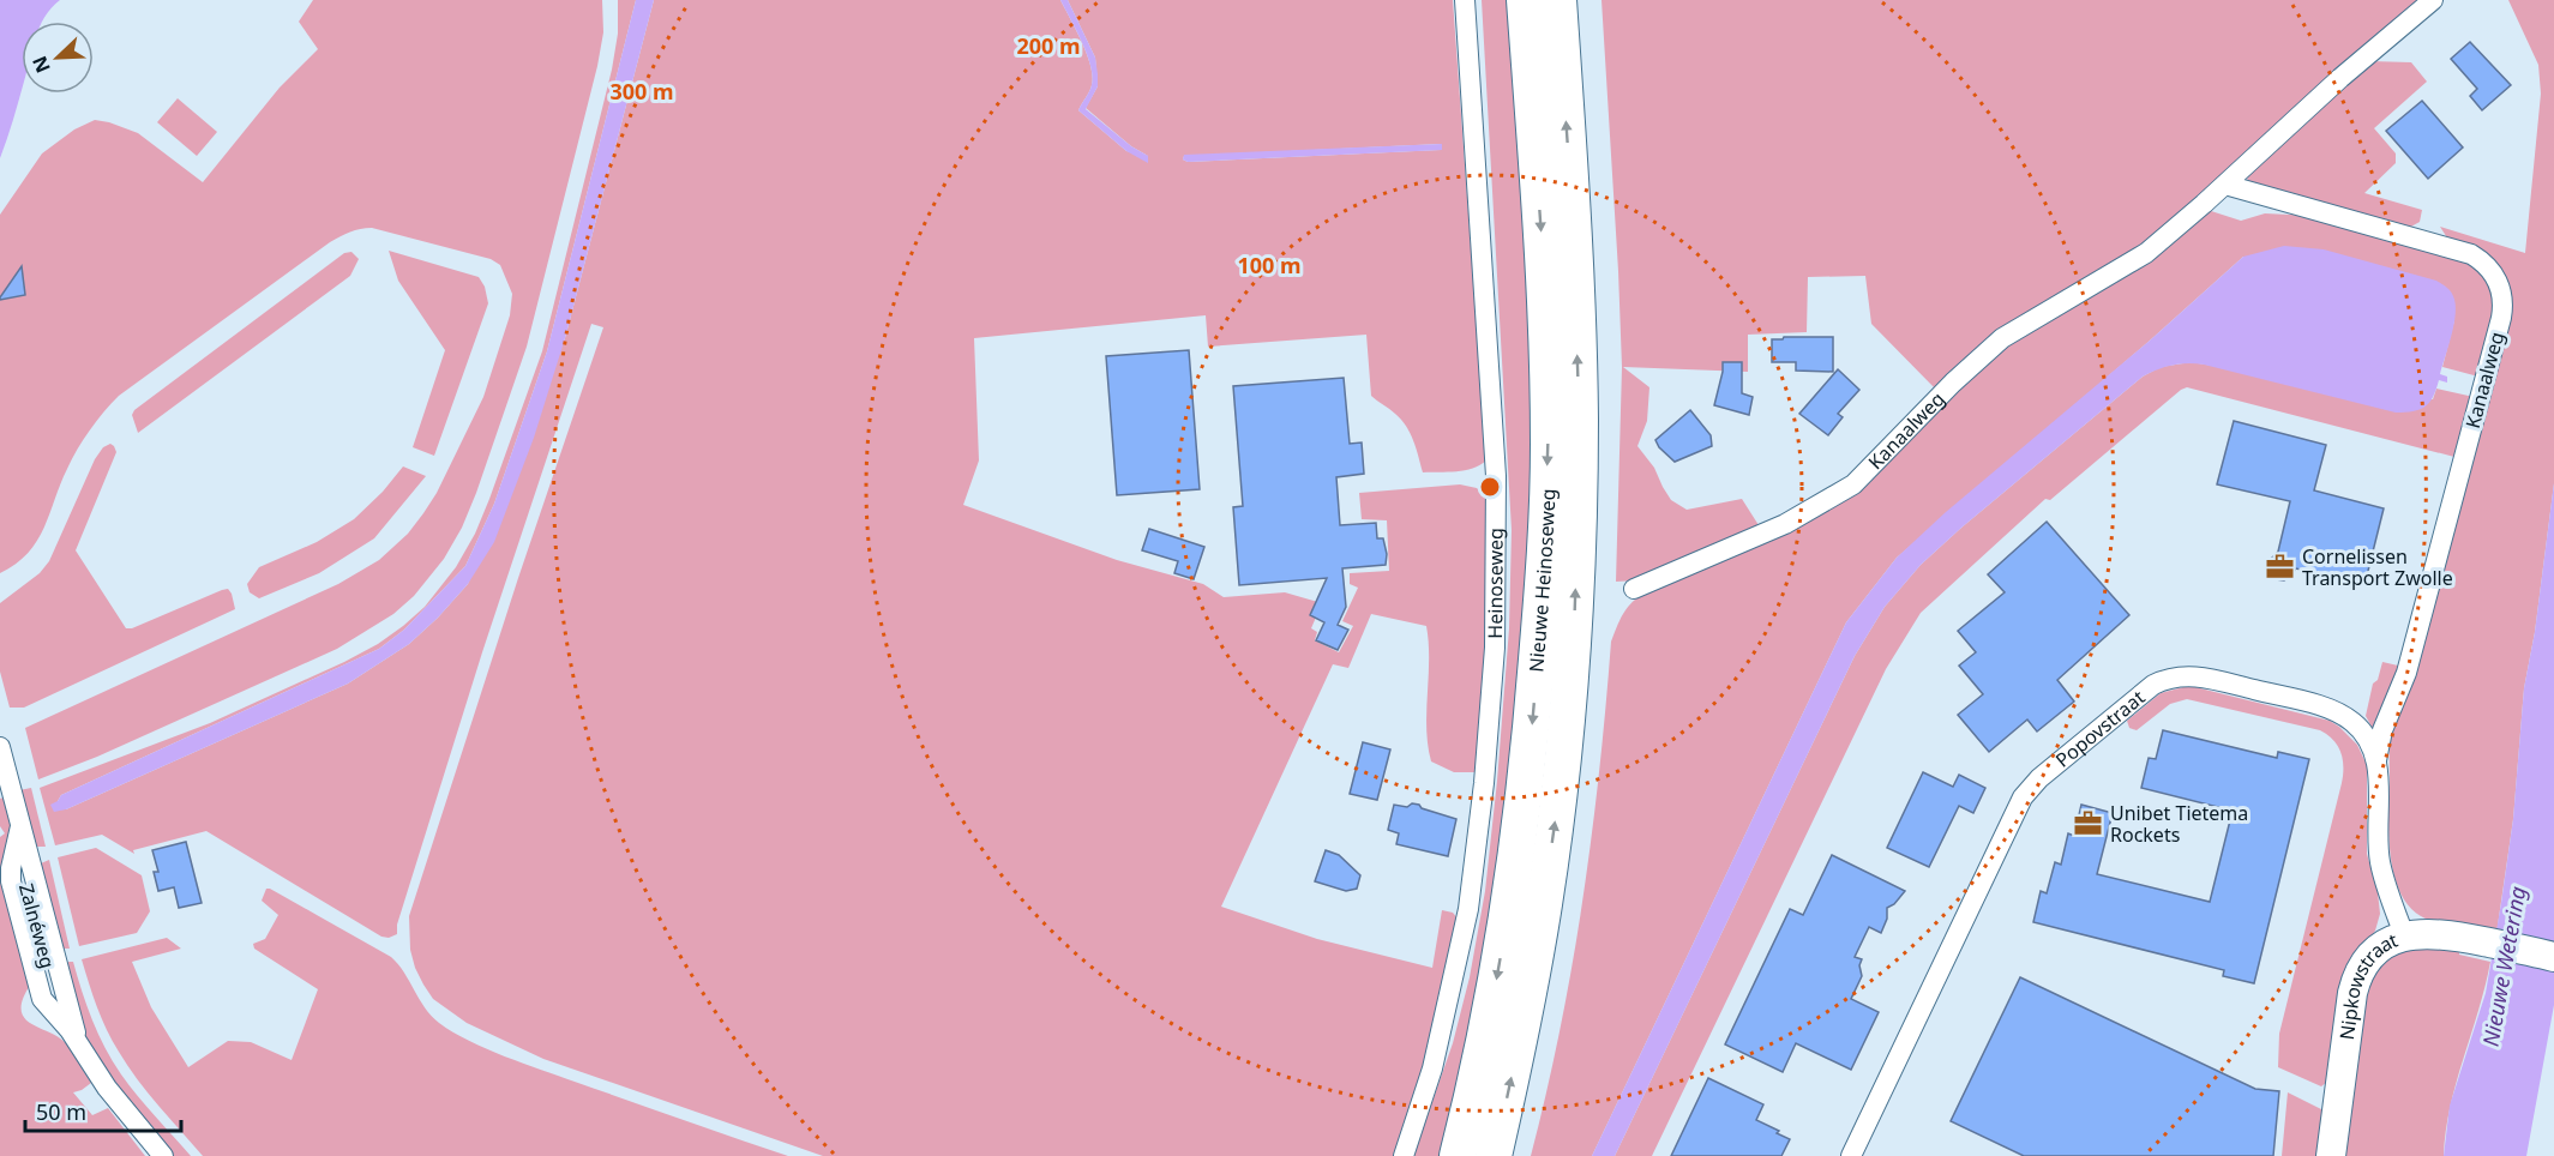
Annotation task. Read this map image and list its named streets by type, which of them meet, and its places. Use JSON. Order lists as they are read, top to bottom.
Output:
{
  "streets": {
    "highway": ["Nieuwe Heinoseweg"],
    "street": [
      "Kanaalweg",
      "Heinoseweg",
      "Popovstraat",
      "Zalnéweg",
      "Nipkowstraat"
    ]
  },
  "crossings": [
    ["Kanaalweg", "Popovstraat"],
    ["Popovstraat", "Nipkowstraat"]
  ],
  "water": ["Nieuwe Wetering"],
  "places": {
    "office": ["Cornelissen Transport Zwolle", "Unibet Tietema Rockets"]
  },
  "scale_bar": "50 m",
  "north": "bottom left",
  "rings": ["200 m", "300 m", "100 m"]
}
